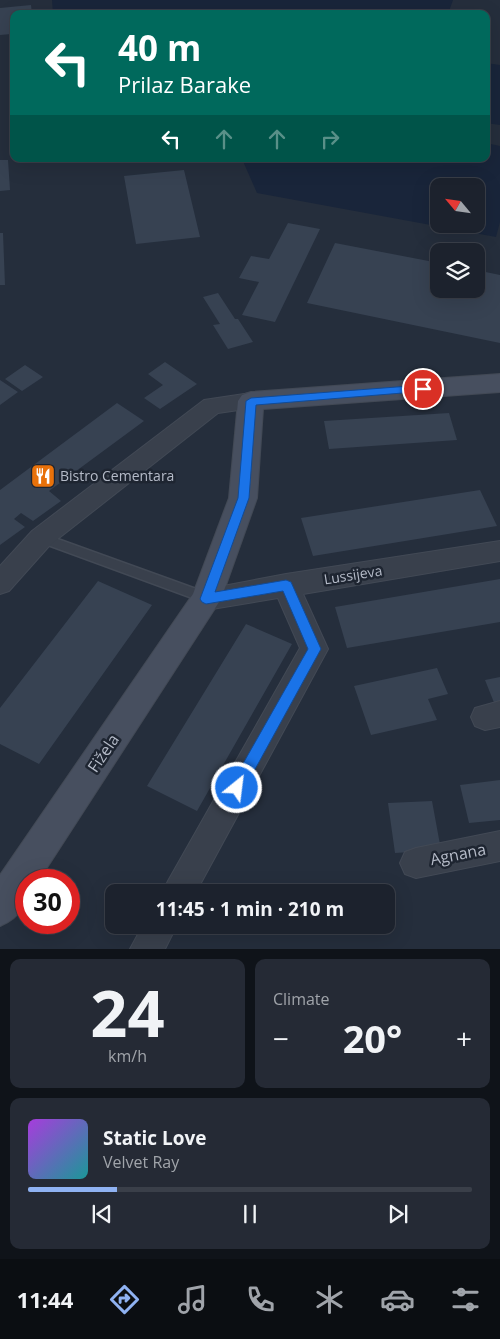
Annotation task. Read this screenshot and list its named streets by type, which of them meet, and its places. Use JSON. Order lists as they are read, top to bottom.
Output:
{
  "streets": {
    "main road": ["Fižela"],
    "street": ["Lussijeva", "Agnana"]
  },
  "crossings": [
    ["Lussijeva", "Fižela"]
  ],
  "places": {
    "restaurant": ["Bistro Cementara"]
  },
  "north": "top left",
  "page": {
    "turn": ["40 m", "Prilaz Barake"],
    "limit": "30",
    "trip": "11:45 · 1 min · 210 m",
    "tile": [
      ["24", "km/h"],
      "Climate"
    ],
    "heat": ["−", "20°", "+"],
    "song": ["Static Love", "Velvet Ray"],
    "tabs": "11:44"
  }
}
